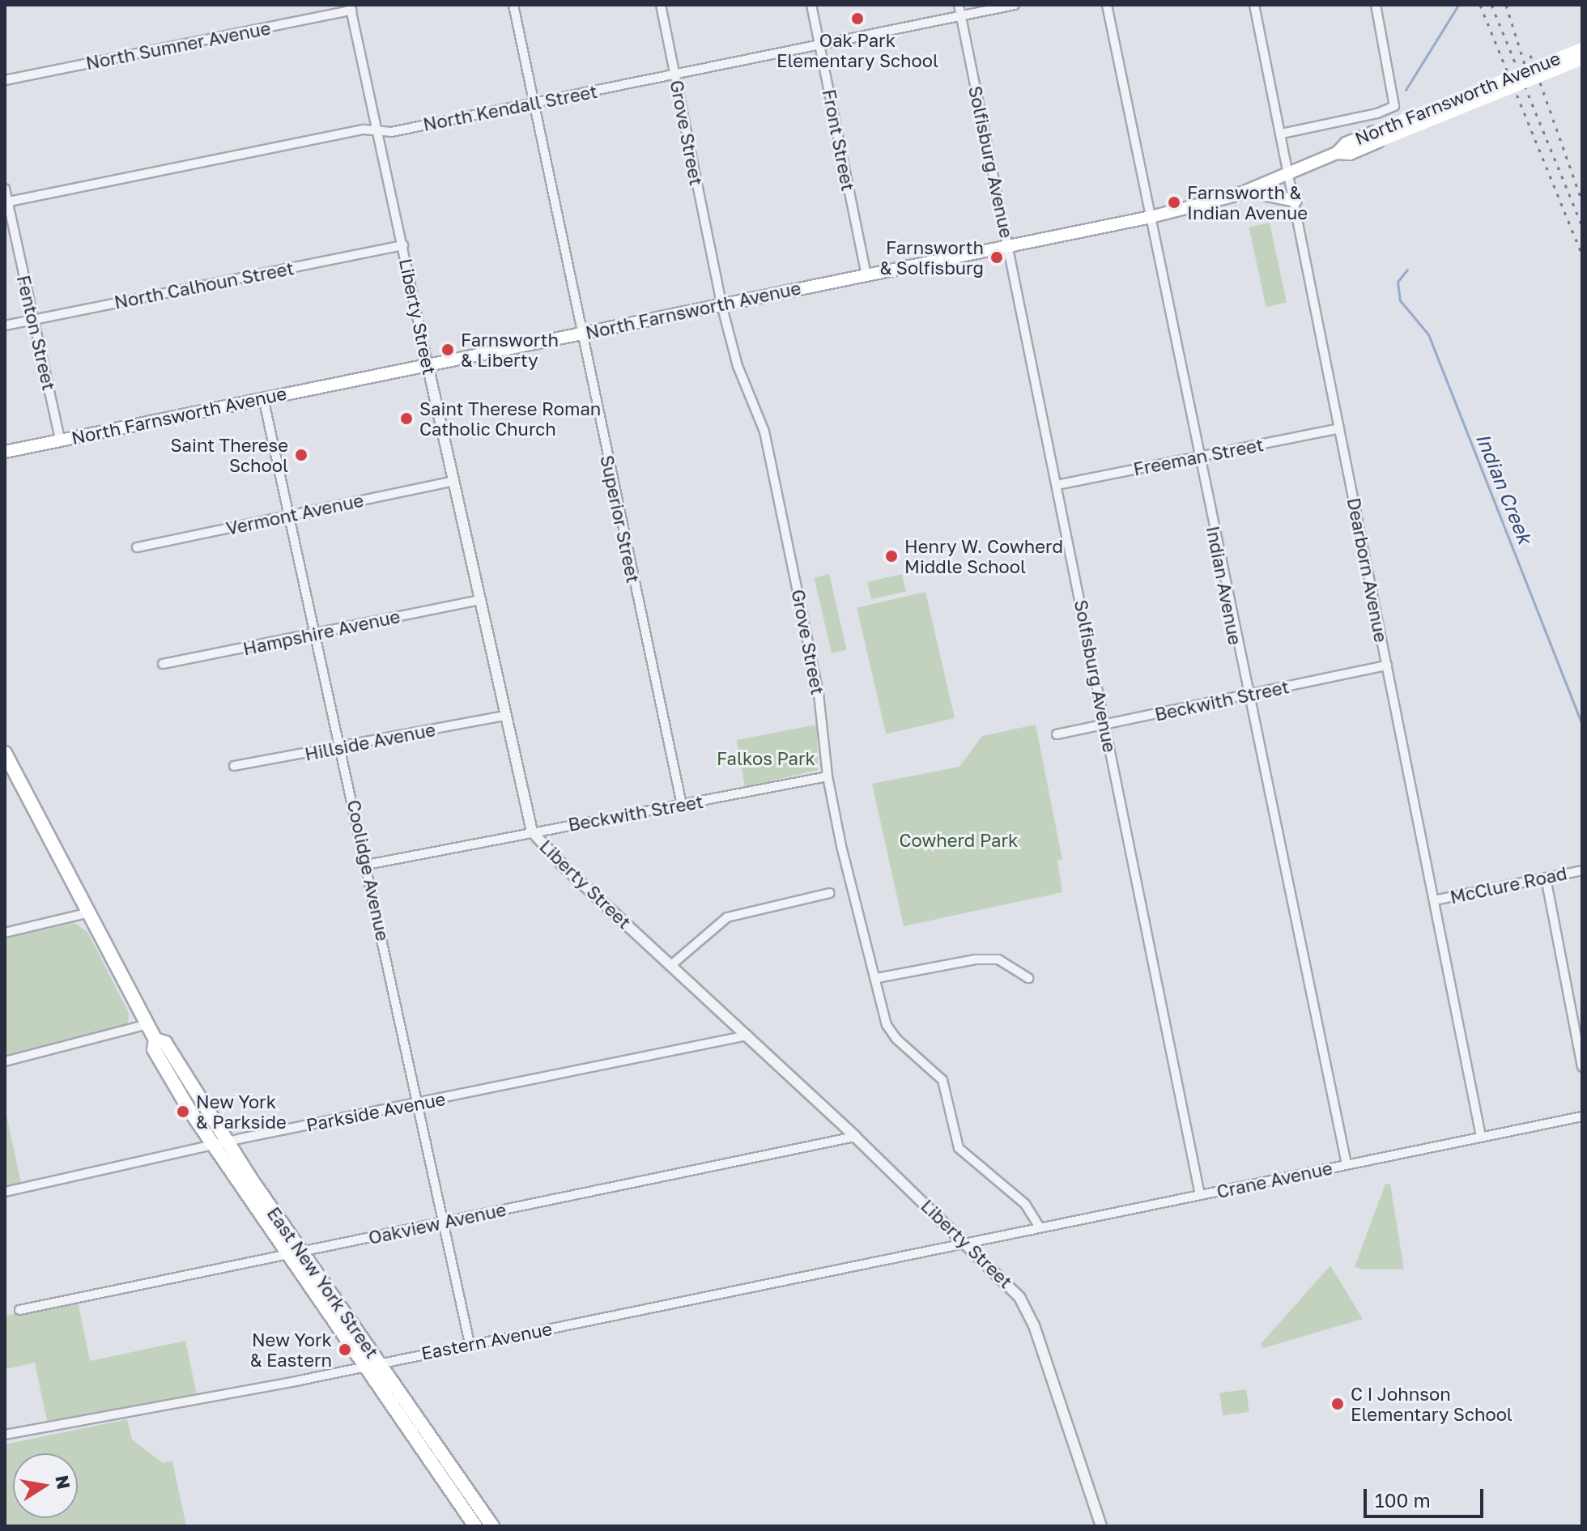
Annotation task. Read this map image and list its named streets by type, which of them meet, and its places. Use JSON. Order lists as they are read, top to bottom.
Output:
{
  "streets": {
    "main road": ["North Farnsworth Avenue", "East New York Street"],
    "street": [
      "North Sumner Avenue",
      "North Kendall Street",
      "Grove Street",
      "Front Street",
      "Solfisburg Avenue",
      "North Calhoun Street",
      "Liberty Street",
      "Fenton Street",
      "Freeman Street",
      "Vermont Avenue",
      "Superior Street",
      "Dearborn Avenue",
      "Indian Avenue",
      "Hampshire Avenue",
      "Beckwith Street",
      "Hillside Avenue",
      "Coolidge Avenue",
      "McClure Road",
      "Parkside Avenue",
      "Crane Avenue",
      "Oakview Avenue",
      "Eastern Avenue"
    ]
  },
  "crossings": [
    ["North Sumner Avenue", "Liberty Street"],
    ["North Farnsworth Avenue", "Grove Street"],
    ["North Farnsworth Avenue", "Front Street"],
    ["North Farnsworth Avenue", "Solfisburg Avenue"],
    ["North Farnsworth Avenue", "Liberty Street"],
    ["North Farnsworth Avenue", "Fenton Street"],
    ["North Farnsworth Avenue", "Superior Street"],
    ["North Farnsworth Avenue", "Dearborn Avenue"],
    ["North Farnsworth Avenue", "Indian Avenue"],
    ["North Farnsworth Avenue", "Coolidge Avenue"],
    ["North Kendall Street", "Grove Street"],
    ["North Kendall Street", "Front Street"],
    ["North Kendall Street", "Solfisburg Avenue"],
    ["North Kendall Street", "Liberty Street"],
    ["North Kendall Street", "Fenton Street"],
    ["North Kendall Street", "Superior Street"],
    ["Grove Street", "Beckwith Street"],
    ["Grove Street", "Crane Avenue"],
    ["Solfisburg Avenue", "Freeman Street"],
    ["Solfisburg Avenue", "Beckwith Street"],
    ["Solfisburg Avenue", "Crane Avenue"],
    ["North Calhoun Street", "Liberty Street"],
    ["North Calhoun Street", "Fenton Street"],
    ["Liberty Street", "Vermont Avenue"],
    ["Liberty Street", "Hampshire Avenue"],
    ["Liberty Street", "Beckwith Street"],
    ["Liberty Street", "Hillside Avenue"],
    ["Liberty Street", "Parkside Avenue"],
    ["Liberty Street", "Crane Avenue"],
    ["Liberty Street", "Oakview Avenue"],
    ["Liberty Street", "Eastern Avenue"],
    ["Freeman Street", "Dearborn Avenue"],
    ["Freeman Street", "Indian Avenue"],
    ["Vermont Avenue", "Coolidge Avenue"],
    ["Superior Street", "Beckwith Street"],
    ["Dearborn Avenue", "Beckwith Street"],
    ["Dearborn Avenue", "McClure Road"],
    ["Dearborn Avenue", "Crane Avenue"],
    ["Indian Avenue", "Beckwith Street"],
    ["Indian Avenue", "Crane Avenue"],
    ["Hampshire Avenue", "Coolidge Avenue"],
    ["Beckwith Street", "Coolidge Avenue"],
    ["Hillside Avenue", "Coolidge Avenue"],
    ["Coolidge Avenue", "Parkside Avenue"],
    ["Coolidge Avenue", "Oakview Avenue"],
    ["Coolidge Avenue", "Eastern Avenue"],
    ["Parkside Avenue", "East New York Street"],
    ["Crane Avenue", "Eastern Avenue"],
    ["Oakview Avenue", "East New York Street"],
    ["East New York Street", "Eastern Avenue"]
  ],
  "water": ["Indian Creek"],
  "parks": ["Falkos Park", "Cowherd Park"],
  "places": [
    "Oak Park Elementary School",
    "Farnsworth & Indian Avenue",
    "Farnsworth & Solfisburg",
    "Farnsworth & Liberty",
    "Saint Therese Roman Catholic Church",
    "Saint Therese School",
    "Henry W. Cowherd Middle School",
    "New York & Parkside",
    "New York & Eastern",
    "C I Johnson Elementary School"
  ],
  "scale_bar": "100 m",
  "north": "right"
}
